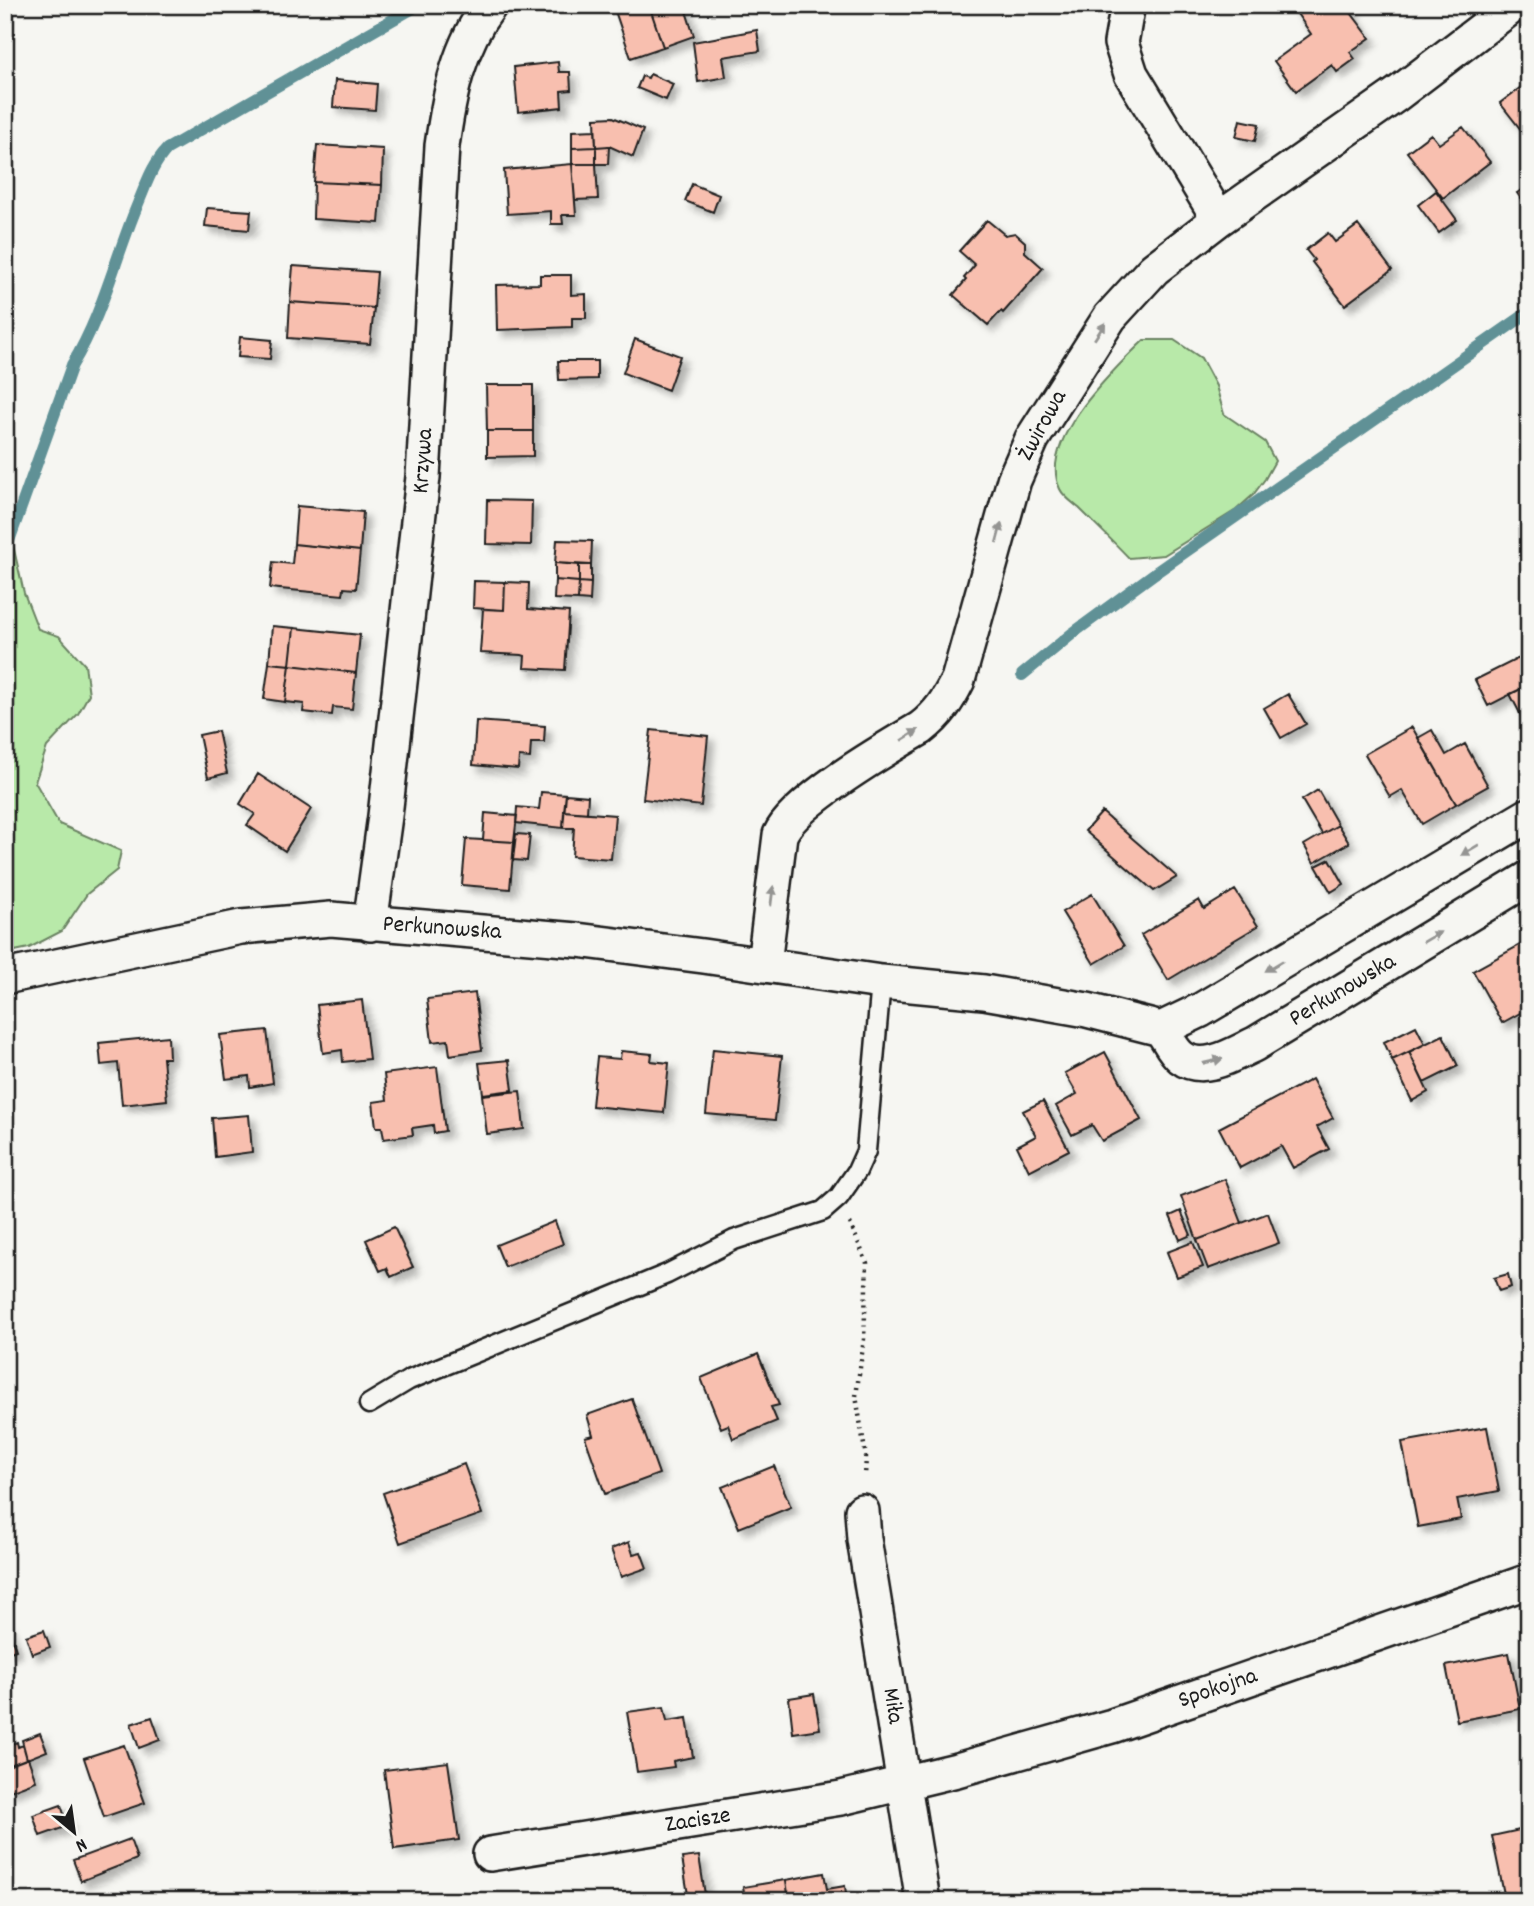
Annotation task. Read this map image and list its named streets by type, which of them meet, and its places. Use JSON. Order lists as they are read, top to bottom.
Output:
{
  "streets": {
    "street": [
      "Żwirowa",
      "Krzywa",
      "Perkunowska",
      "Spokojna",
      "Miła",
      "Zacisze"
    ]
  },
  "crossings": [
    ["Żwirowa", "Perkunowska"],
    ["Krzywa", "Perkunowska"],
    ["Spokojna", "Miła"],
    ["Spokojna", "Zacisze"],
    ["Miła", "Zacisze"]
  ],
  "one_way": ["Żwirowa"],
  "north": "bottom right"
}
